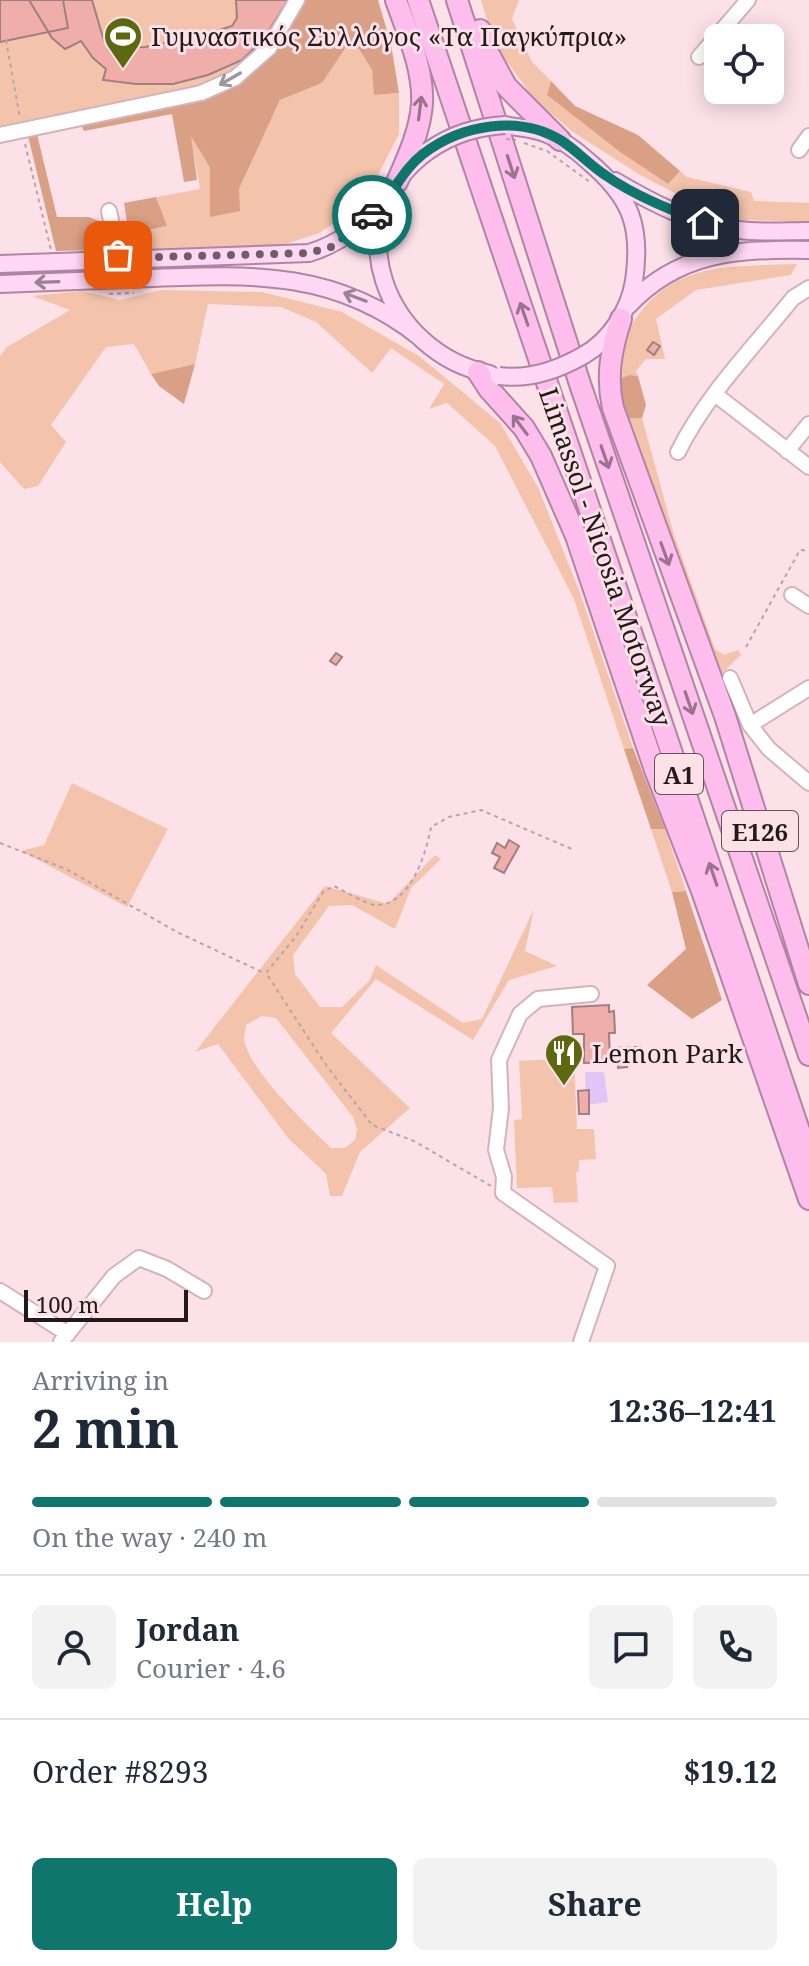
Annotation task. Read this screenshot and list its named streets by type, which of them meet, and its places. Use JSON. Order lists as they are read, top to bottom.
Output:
{
  "streets": {
    "highway": ["Limassol - Nicosia Motorway", "A1", "E126"]
  },
  "places": {
    "sports": ["Γυμναστικός Συλλόγος «Τα Παγκύπρια»"],
    "restaurant": ["Lemon Park"]
  },
  "scale_bar": "100 m",
  "page": {
    "scale": "100 m",
    "heading": ["2 min", "Arriving in", "12:36–12:41"],
    "panel": [
      "Jordan",
      "Courier · 4.6",
      "Order #8293",
      "$19.12"
    ],
    "bar": "On the way · 240 m",
    "buttons": ["Help", "Share"]
  }
}
